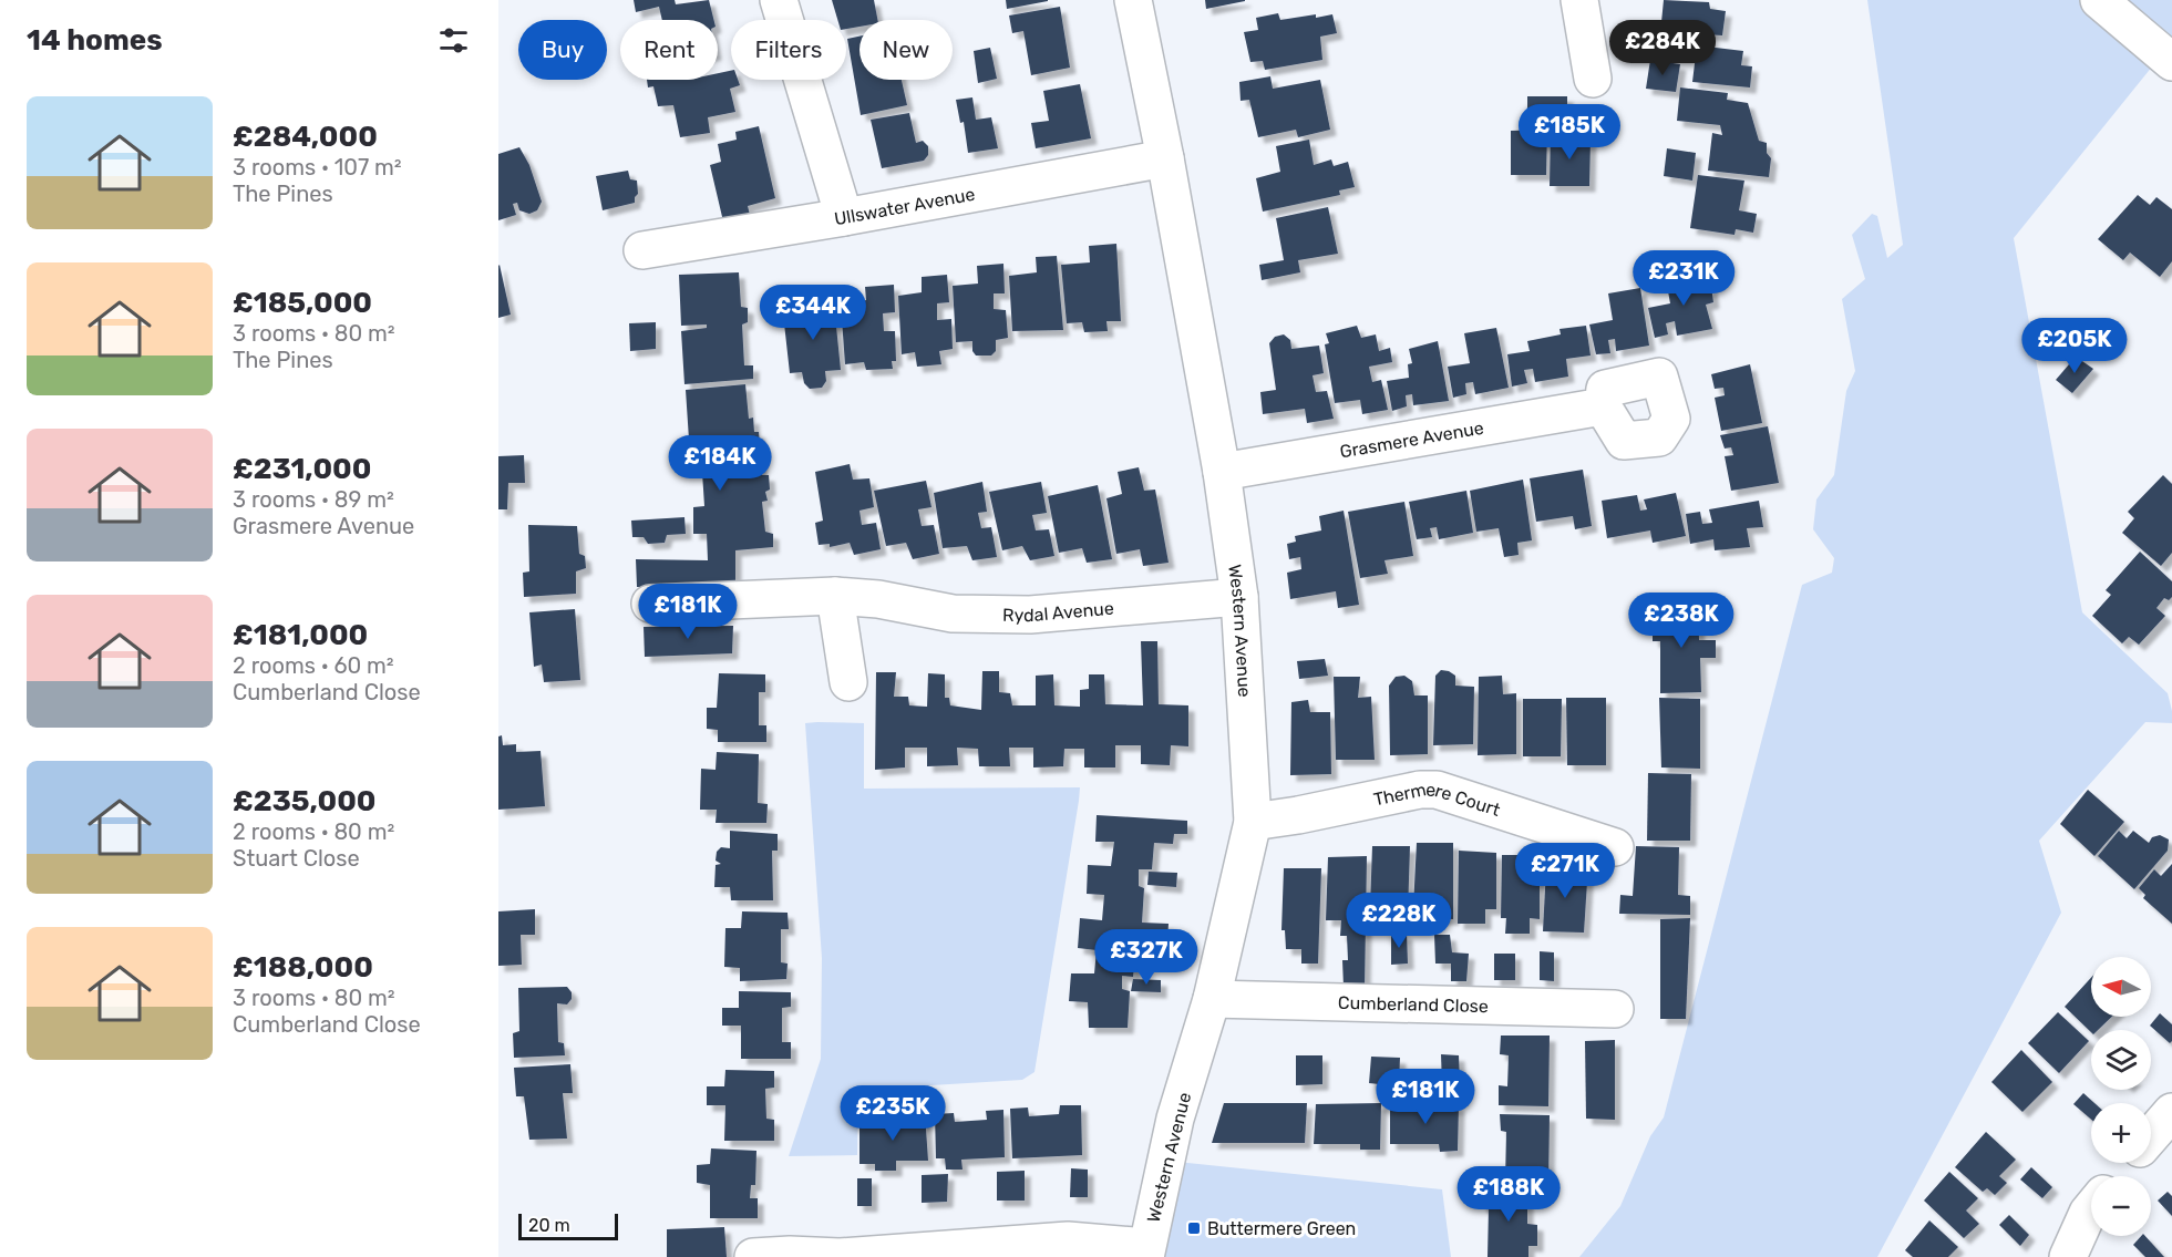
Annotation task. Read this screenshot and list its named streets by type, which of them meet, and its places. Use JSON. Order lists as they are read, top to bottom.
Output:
{
  "streets": {
    "street": [
      "Ullswater Avenue",
      "Grasmere Avenue",
      "Rydal Avenue",
      "Western Avenue",
      "Thermere Court",
      "Cumberland Close"
    ]
  },
  "crossings": [
    ["Ullswater Avenue", "Western Avenue"],
    ["Grasmere Avenue", "Western Avenue"],
    ["Rydal Avenue", "Western Avenue"],
    ["Western Avenue", "Thermere Court"],
    ["Western Avenue", "Cumberland Close"]
  ],
  "places": {
    "transit": ["Buttermere Green"]
  },
  "scale_bar": "20 m",
  "north": "left",
  "page": {
    "heading": "14 homes",
    "price": [
      "£284K",
      "£185K",
      "£231K",
      "£344K",
      "£205K",
      "£184K",
      "£181K",
      "£238K",
      "£271K",
      "£228K",
      "£327K",
      "£181K",
      "£235K",
      "£188K"
    ],
    "chip": [
      "Buy",
      "Rent",
      "Filters",
      "New"
    ],
    "list": [
      {
        "name": "£284,000",
        "note": "3 rooms · 107 m² · The Pines"
      },
      {
        "name": "£185,000",
        "note": "3 rooms · 80 m² · The Pines"
      },
      {
        "name": "£231,000",
        "note": "3 rooms · 89 m² · Grasmere Avenue"
      },
      {
        "name": "£181,000",
        "note": "2 rooms · 60 m² · Cumberland Close"
      },
      {
        "name": "£235,000",
        "note": "2 rooms · 80 m² · Stuart Close"
      },
      {
        "name": "£188,000",
        "note": "3 rooms · 80 m² · Cumberland Close"
      }
    ],
    "map_buttons": ["+", "−"],
    "scale": "20 m"
  }
}
